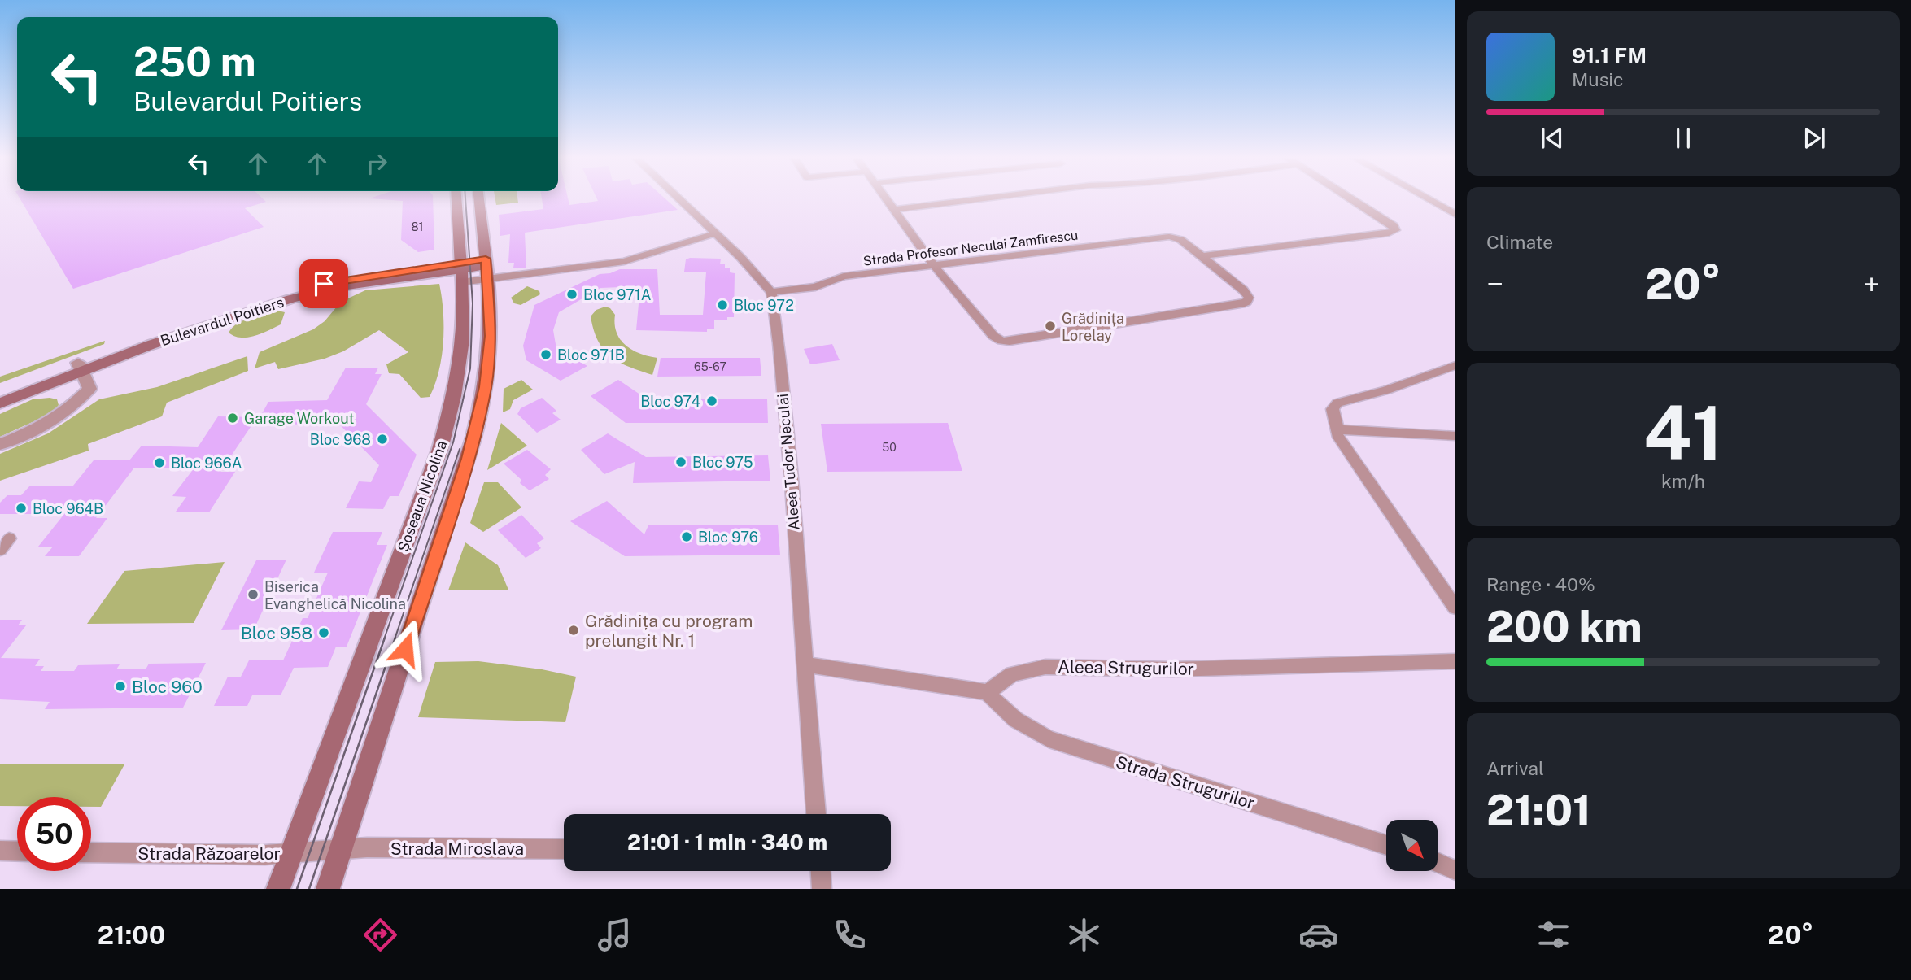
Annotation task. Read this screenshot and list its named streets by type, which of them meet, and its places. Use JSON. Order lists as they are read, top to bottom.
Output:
{
  "streets": {
    "main road": ["Bulevardul Poitiers", "Șoseaua Nicolina"],
    "street": [
      "Strada Profesor Neculai Zamfirescu",
      "Aleea Tudor Neculai",
      "Aleea Strugurilor",
      "Strada Strugurilor",
      "Strada Miroslava",
      "Strada Răzoarelor"
    ]
  },
  "crossings": [
    ["Strada Profesor Neculai Zamfirescu", "Aleea Tudor Neculai"],
    ["Bulevardul Poitiers", "Șoseaua Nicolina"],
    ["Șoseaua Nicolina", "Strada Miroslava"],
    ["Șoseaua Nicolina", "Strada Răzoarelor"],
    ["Aleea Strugurilor", "Strada Strugurilor"],
    ["Strada Miroslava", "Strada Răzoarelor"]
  ],
  "places": [
    "Bloc 971A",
    "Bloc 972",
    "Grădinița Lorelay",
    "Bloc 971B",
    "Bloc 974",
    "Garage Workout",
    "Bloc 968",
    "Bloc 975",
    "Bloc 966A",
    "Bloc 964B",
    "Bloc 976",
    "Biserica Evanghelică Nicolina",
    "Grădinița cu program prelungit Nr. 1",
    "Bloc 958",
    "Bloc 960"
  ],
  "house_numbers": ["81", "65-67", "50"],
  "north": "bottom right",
  "page": {
    "turn": ["250 m", "Bulevardul Poitiers"],
    "song": ["91.1 FM", "Music"],
    "tile": [
      "Climate",
      ["41", "km/h"],
      ["Range · 40%", "200 km"],
      ["Arrival", "21:01"]
    ],
    "heat": ["−", "20°", "+"],
    "limit": "50",
    "trip": "21:01 · 1 min · 340 m",
    "tabs": ["21:00", "20°"]
  }
}
